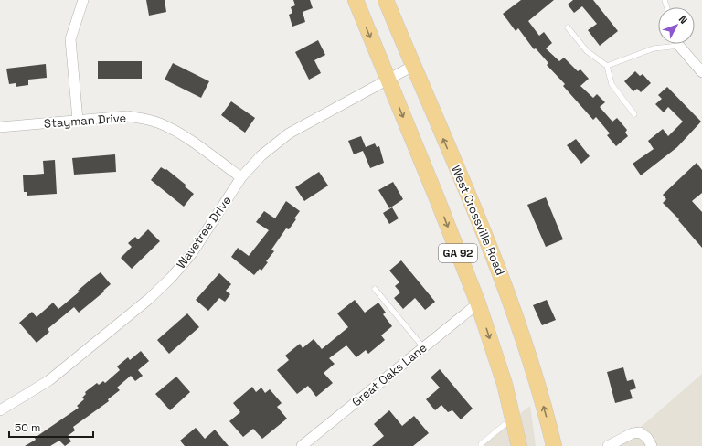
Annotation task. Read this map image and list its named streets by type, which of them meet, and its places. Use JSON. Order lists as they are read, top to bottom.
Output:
{
  "streets": {
    "main road": ["West Crossville Road", "GA 92"],
    "street": ["Stayman Drive", "Wavetree Drive", "Great Oaks Lane"]
  },
  "crossings": [
    ["Stayman Drive", "Wavetree Drive"],
    ["West Crossville Road", "Wavetree Drive"],
    ["Wavetree Drive", "GA 92"],
    ["GA 92", "Great Oaks Lane"]
  ],
  "scale_bar": "50 m",
  "north": "top right"
}
